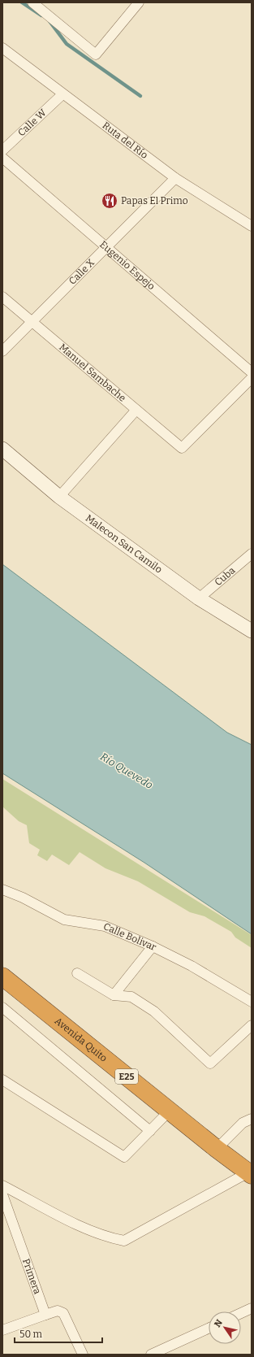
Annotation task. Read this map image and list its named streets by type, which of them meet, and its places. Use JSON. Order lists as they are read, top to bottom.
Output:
{
  "streets": {
    "highway": ["Avenida Quito", "E25"],
    "main road": ["Malecon San Camilo"],
    "street": [
      "Calle W",
      "Ruta del Río",
      "Eugenio Espejo",
      "Calle X",
      "Manuel Sambache",
      "Cuba",
      "Calle Bolivar",
      "Primera"
    ]
  },
  "crossings": [
    ["Calle W", "Ruta del Río"],
    ["Ruta del Río", "Calle X"],
    ["Eugenio Espejo", "Calle X"],
    ["Calle X", "Manuel Sambache"],
    ["Malecon San Camilo", "Cuba"]
  ],
  "water": ["Río Quevedo"],
  "places": {
    "restaurant": ["Papas El Primo"]
  },
  "scale_bar": "50 m",
  "north": "top left"
}
